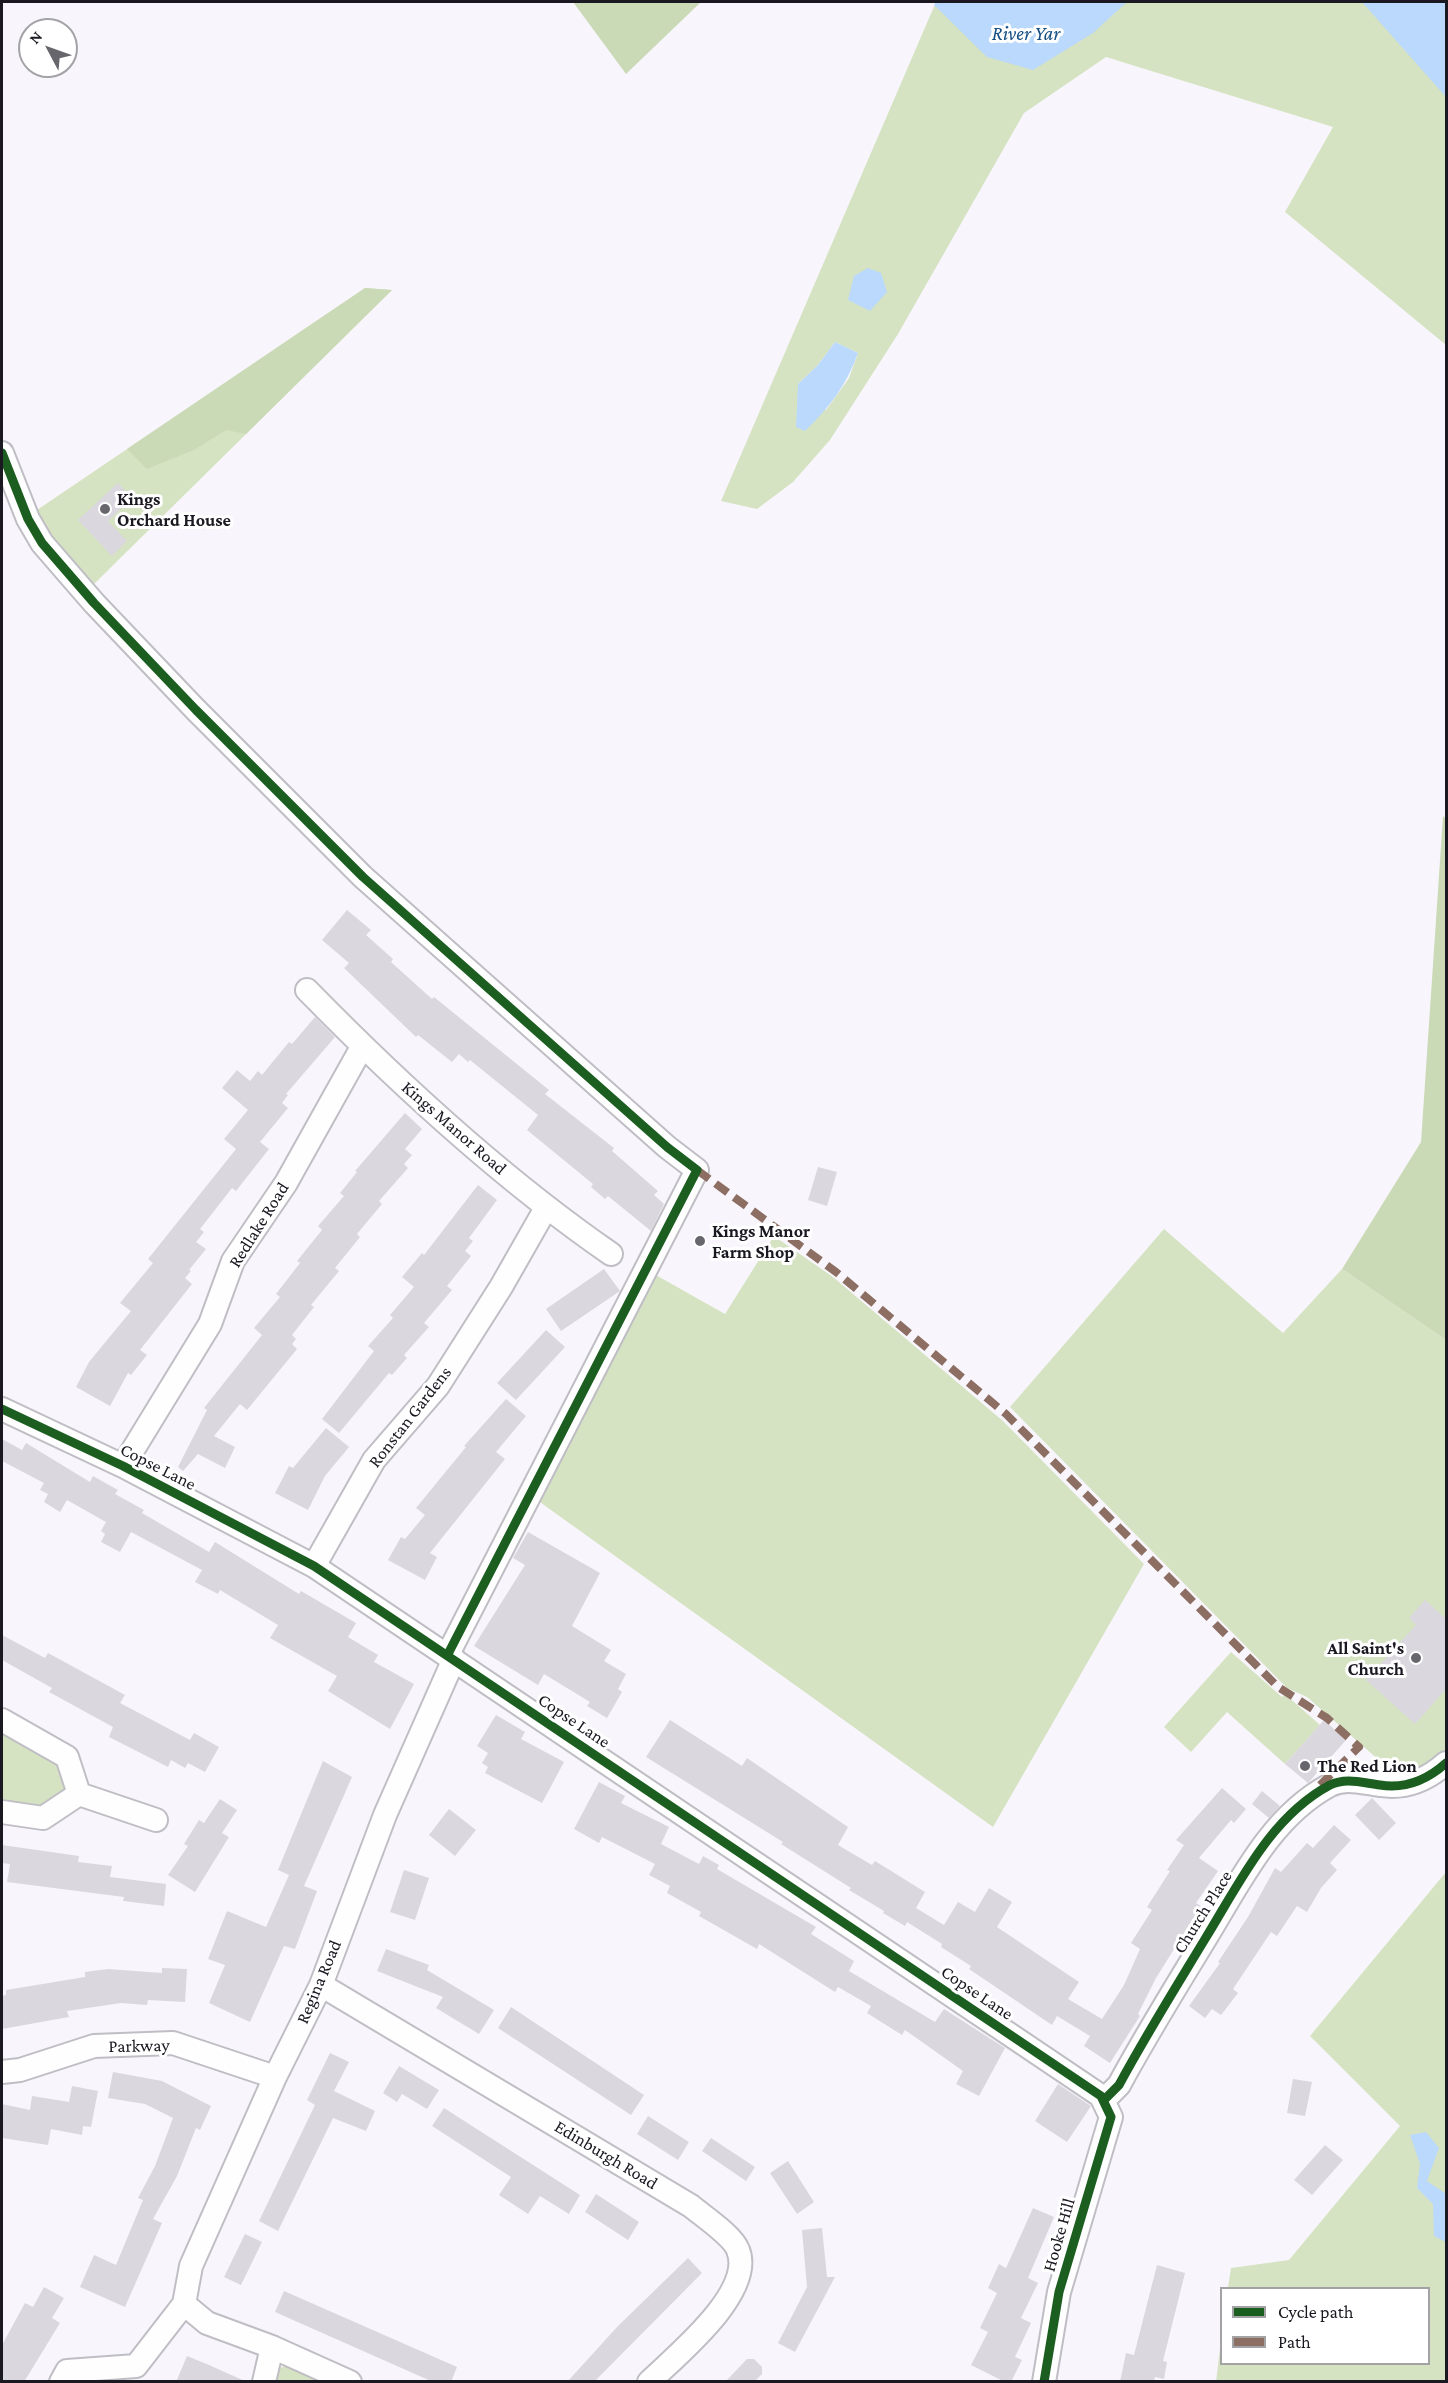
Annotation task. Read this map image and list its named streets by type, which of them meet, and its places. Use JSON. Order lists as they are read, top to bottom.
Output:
{
  "streets": {
    "street": [
      "Kings Manor Road",
      "Redlake Road",
      "Ronstan Gardens",
      "Copse Lane",
      "Church Place",
      "Regina Road",
      "Parkway",
      "Edinburgh Road",
      "Hooke Hill"
    ]
  },
  "crossings": [
    ["Kings Manor Road", "Redlake Road"],
    ["Kings Manor Road", "Ronstan Gardens"],
    ["Redlake Road", "Copse Lane"],
    ["Ronstan Gardens", "Copse Lane"],
    ["Copse Lane", "Church Place"],
    ["Copse Lane", "Regina Road"],
    ["Copse Lane", "Hooke Hill"],
    ["Church Place", "Hooke Hill"],
    ["Regina Road", "Parkway"],
    ["Regina Road", "Edinburgh Road"]
  ],
  "water": ["River Yar"],
  "places": [
    "Kings Orchard House",
    "Kings Manor Farm Shop",
    "All Saint's Church",
    "The Red Lion"
  ],
  "legend": ["Cycle path", "Path"],
  "north": "top left"
}
